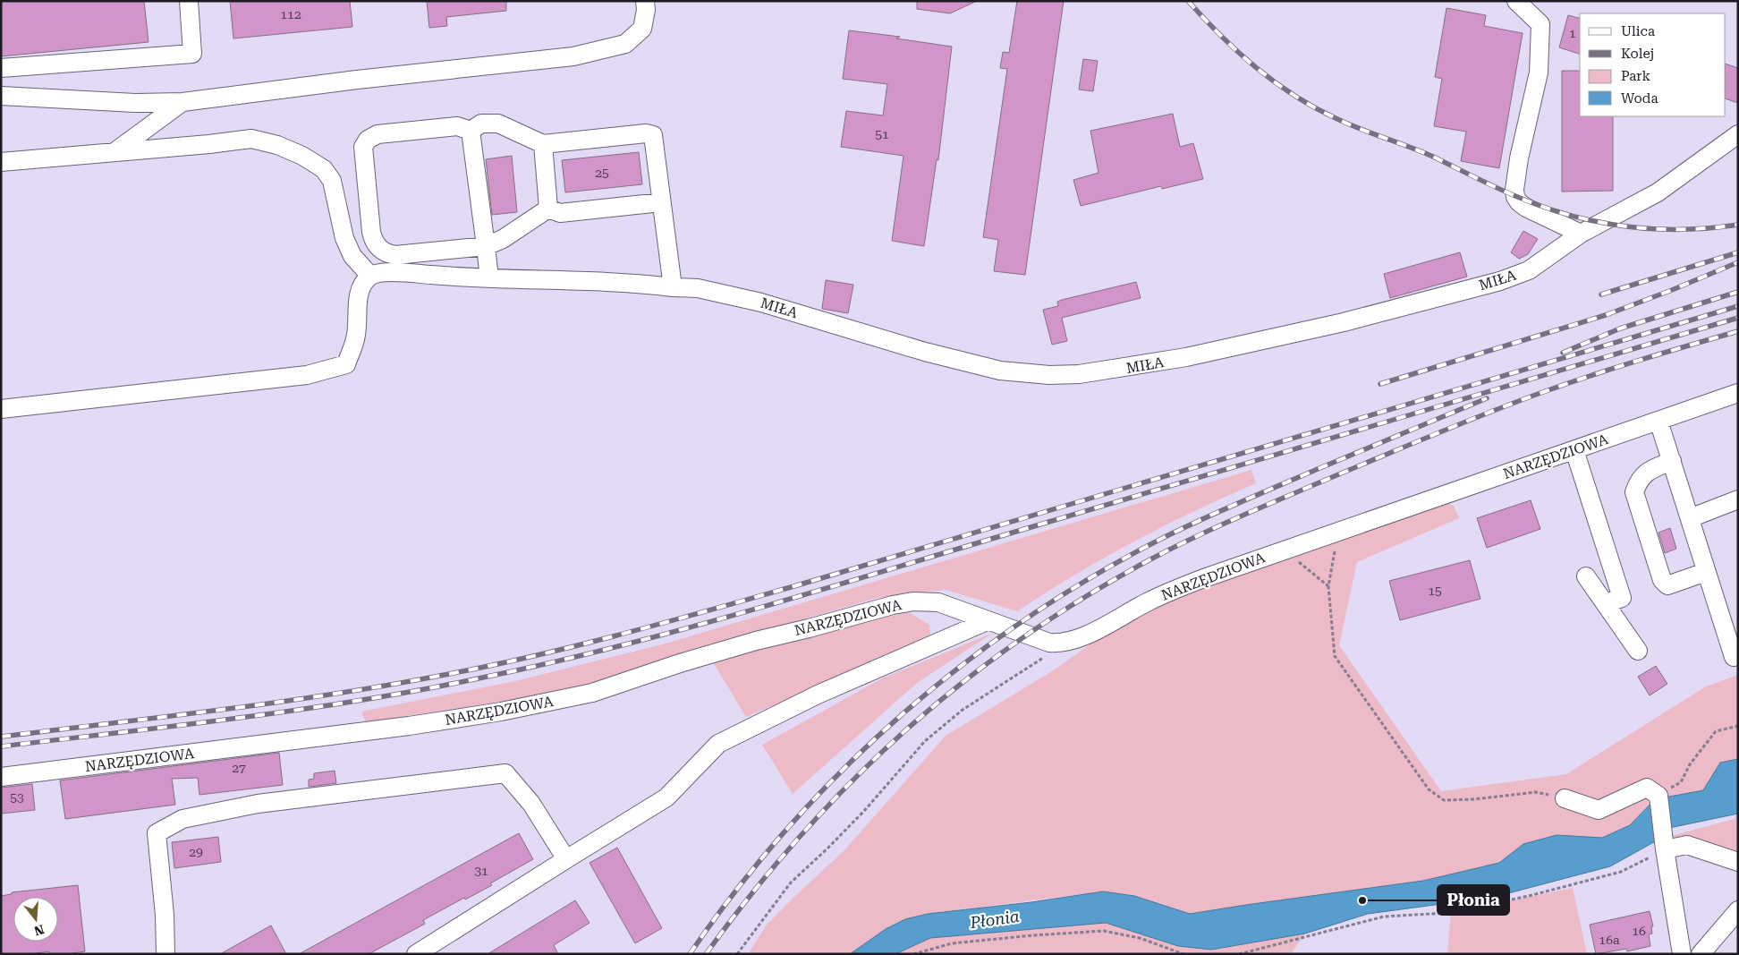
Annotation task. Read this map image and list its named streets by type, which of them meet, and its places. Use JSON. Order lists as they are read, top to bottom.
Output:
{
  "streets": {
    "street": ["MIŁA", "NARZĘDZIOWA"]
  },
  "water": ["Płonia"],
  "places": ["Płonia"],
  "house_numbers": [
    "112",
    "1",
    "51",
    "25",
    "15",
    "27",
    "53",
    "29",
    "31",
    "16",
    "16a"
  ],
  "legend": [
    "Ulica",
    "Kolej",
    "Park",
    "Woda"
  ],
  "north": "bottom"
}
